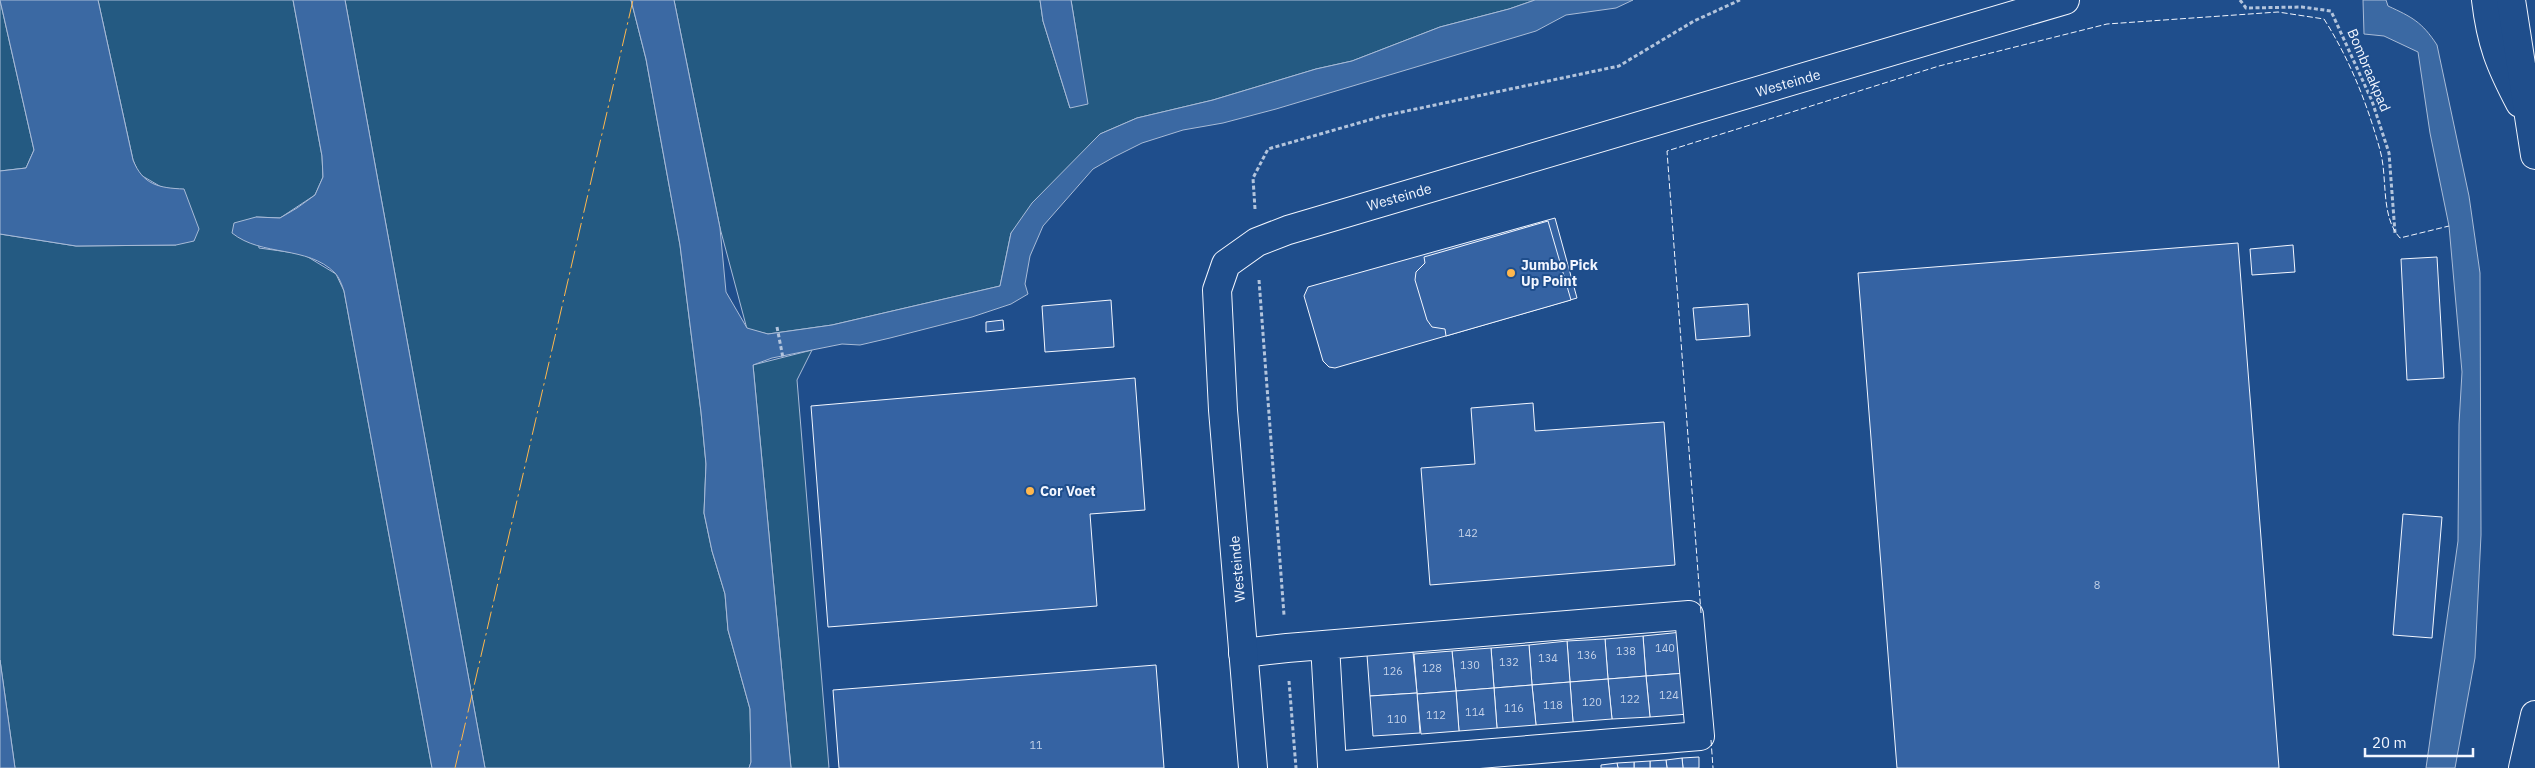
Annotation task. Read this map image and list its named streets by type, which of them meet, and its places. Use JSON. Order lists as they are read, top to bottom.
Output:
{
  "streets": {
    "street": ["Westeinde"],
    "path": ["Bombraakpad"]
  },
  "places": ["Jumbo Pick Up Point", "Cor Voet"],
  "house_numbers": [
    "142",
    "8",
    "140",
    "138",
    "136",
    "134",
    "132",
    "130",
    "128",
    "126",
    "124",
    "122",
    "120",
    "118",
    "116",
    "114",
    "112",
    "110",
    "11"
  ],
  "scale_bar": "20 m"
}
